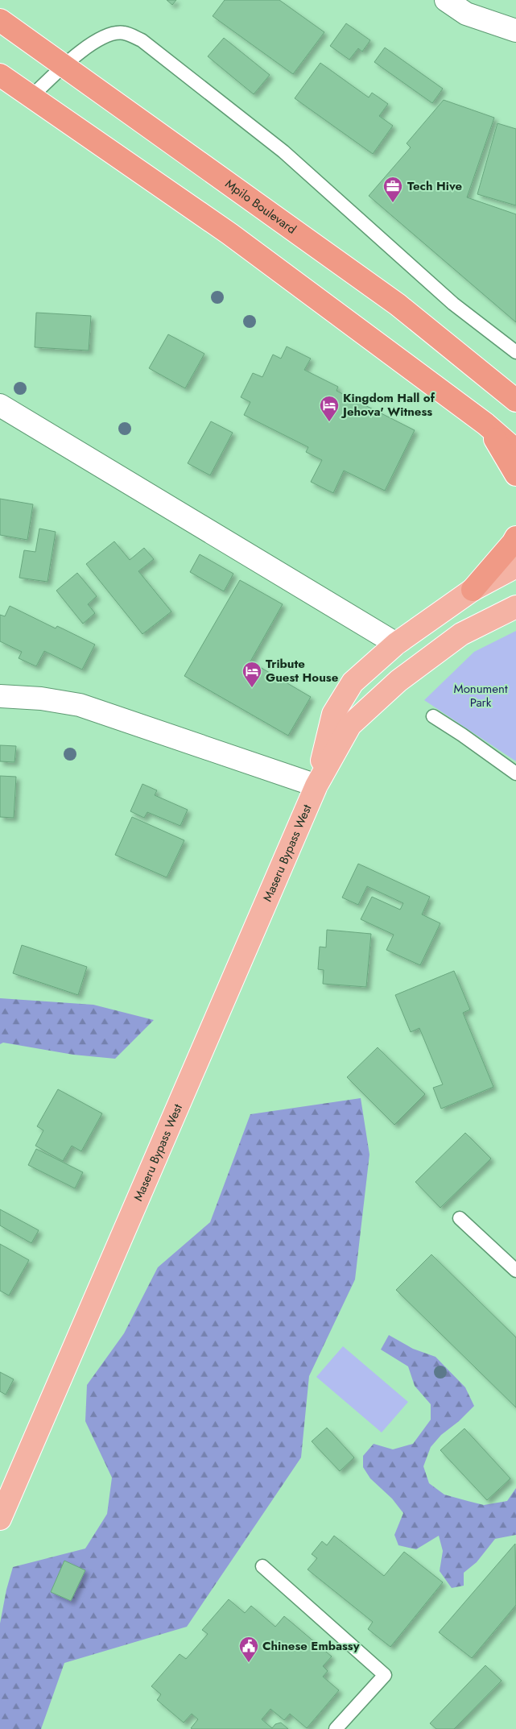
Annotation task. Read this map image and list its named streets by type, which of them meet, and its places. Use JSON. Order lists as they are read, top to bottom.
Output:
{
  "streets": {
    "highway": ["Mpilo Boulevard"],
    "main road": ["Maseru Bypass West"]
  },
  "parks": ["Monument Park"],
  "places": {
    "office": ["Tech Hive"],
    "hotel": ["Kingdom Hall of Jehova' Witness", "Tribute Guest House"],
    "public building": ["Chinese Embassy"]
  }
}
